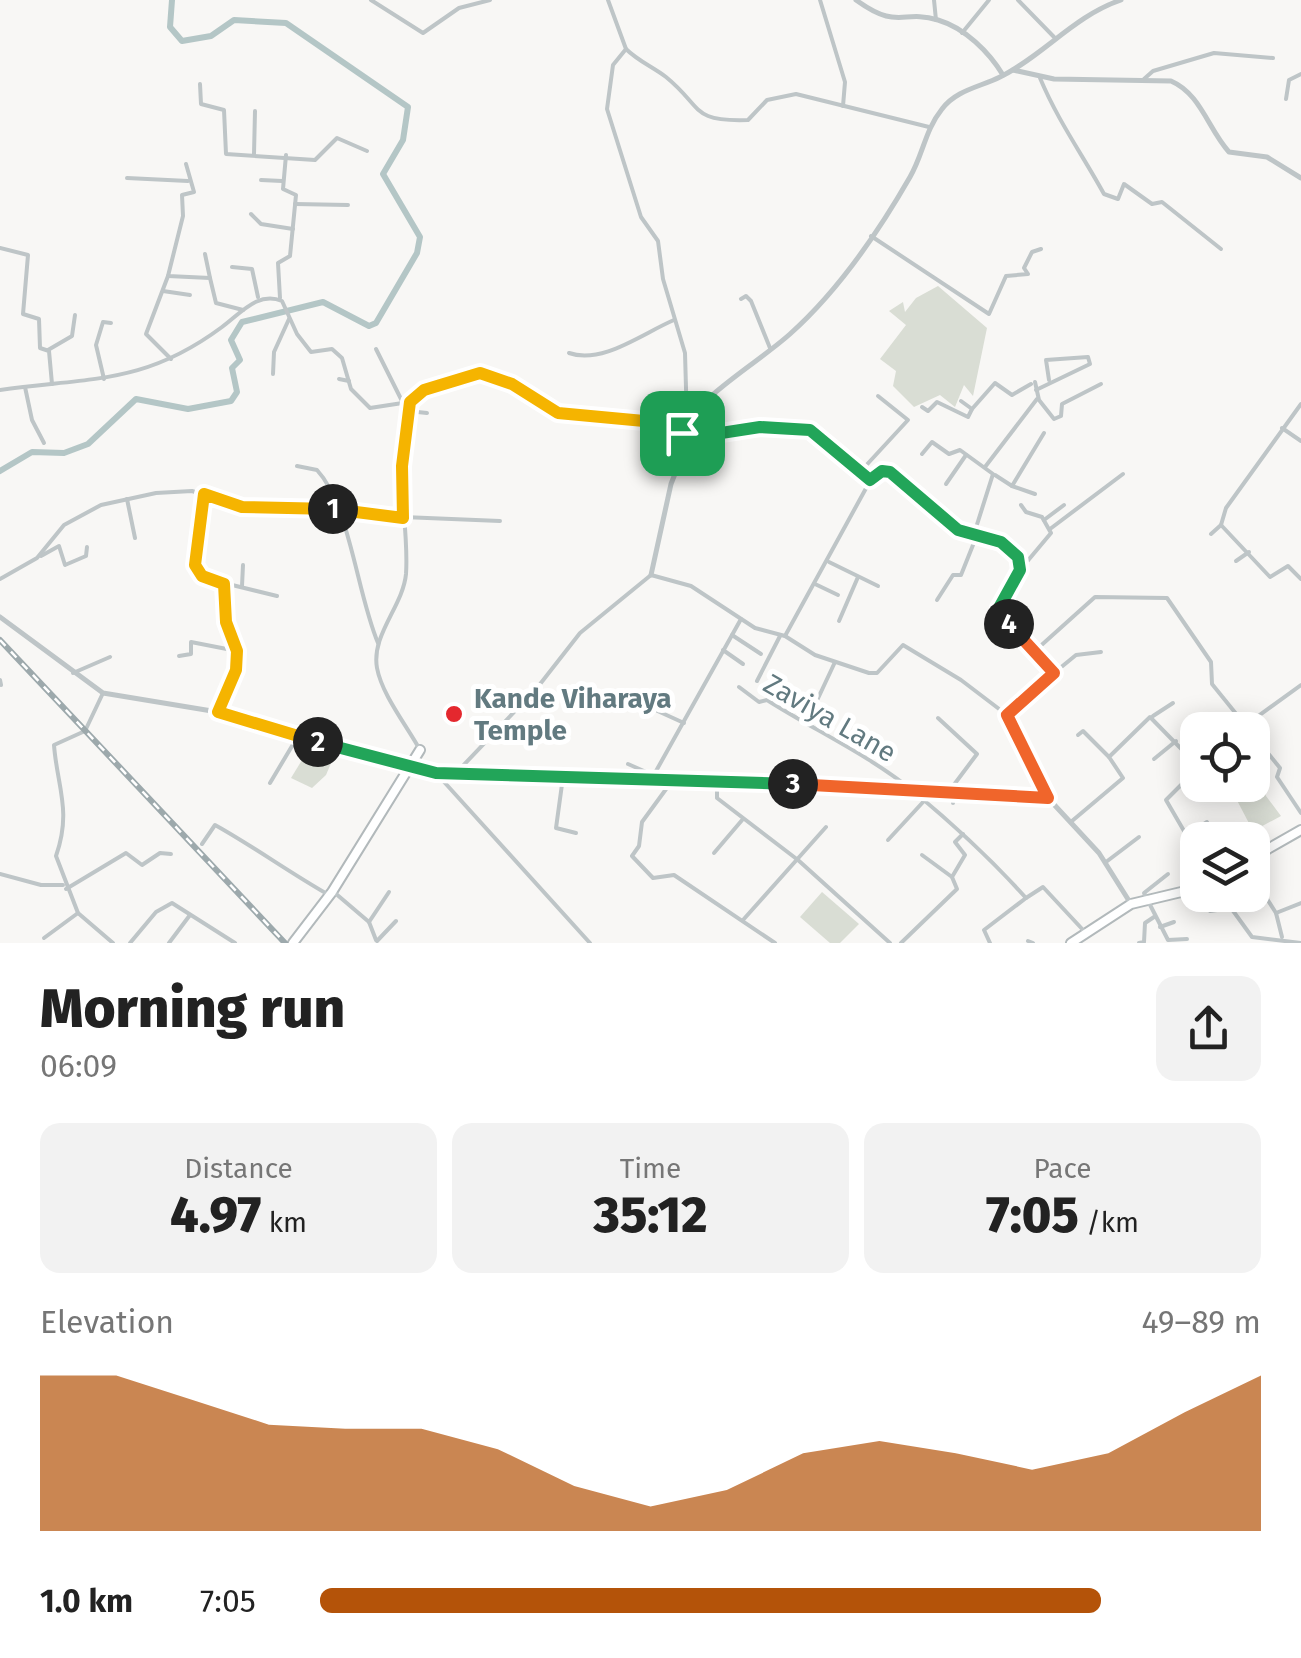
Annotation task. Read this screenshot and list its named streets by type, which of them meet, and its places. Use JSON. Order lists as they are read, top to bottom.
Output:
{
  "streets": {
    "street": ["Zaviya Lane"]
  },
  "places": ["Kande Viharaya Temple"],
  "page": {
    "pins": [
      "1",
      "4",
      "2",
      "3"
    ],
    "heading": ["Morning run", "06:09"],
    "stats": [
      ["Distance", "4.97 km"],
      ["Time", "35:12"],
      ["Pace", "7:05 /km"]
    ],
    "chart": ["Elevation", "49–89 m"],
    "list": [
      {
        "name": "1.0 km",
        "note": "7:05"
      }
    ]
  }
}
